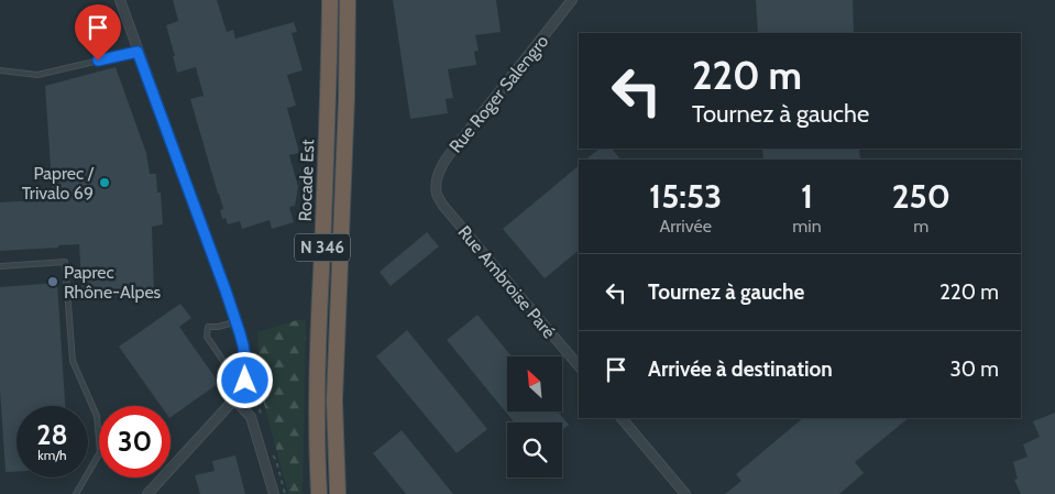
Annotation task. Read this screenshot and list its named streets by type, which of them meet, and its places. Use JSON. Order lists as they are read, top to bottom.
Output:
{
  "streets": {
    "highway": ["Rocade Est", "N 346"],
    "street": ["Rue Roger Salengro", "Rue Ambroise Paré"]
  },
  "crossings": [
    ["Rue Roger Salengro", "Rue Ambroise Paré"]
  ],
  "places": ["Paprec / Trivalo 69", "Paprec Rhône-Alpes"],
  "north": "top left",
  "page": {
    "turn": ["220 m", "Tournez à gauche"],
    "eta": [
      "15:53",
      "Arrivée",
      "1",
      "min",
      "250",
      "m"
    ],
    "list": [
      {
        "name": "Tournez à gauche",
        "value": "220 m"
      },
      {
        "name": "Arrivée à destination",
        "value": "30 m"
      }
    ],
    "speed": "28 km/h",
    "limit": "30"
  }
}
